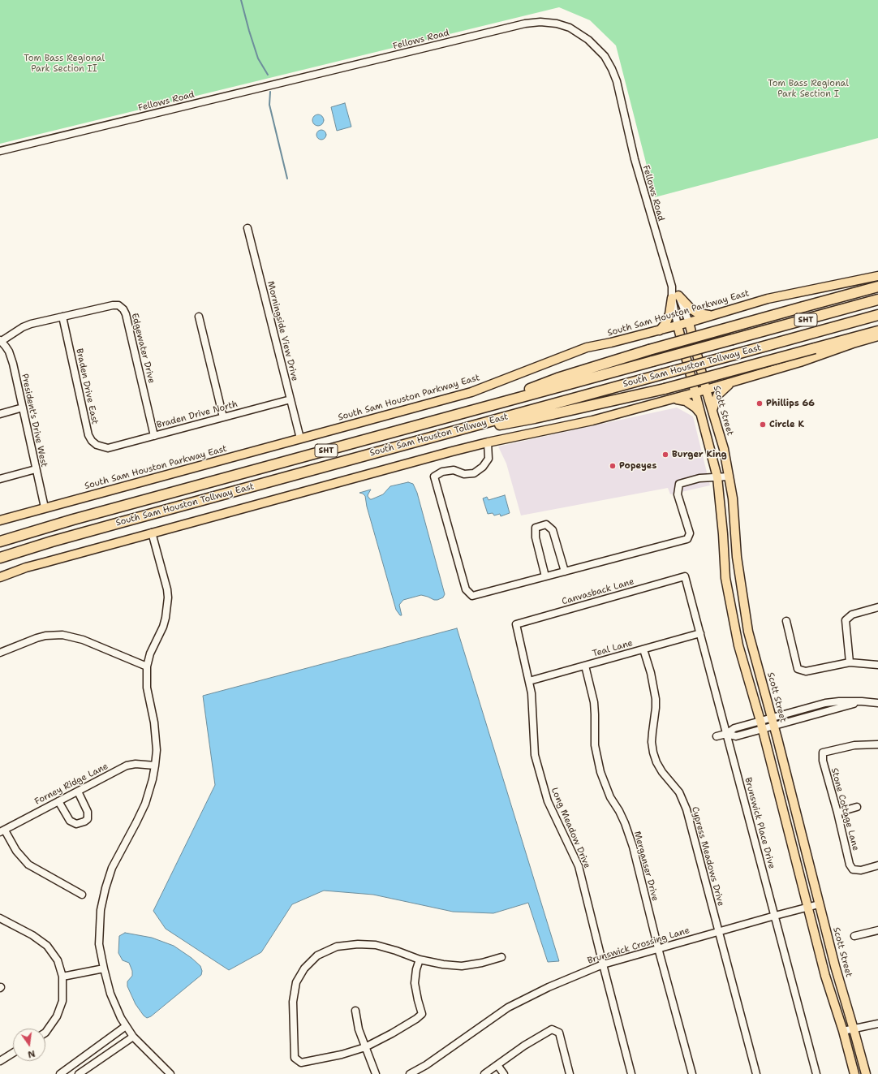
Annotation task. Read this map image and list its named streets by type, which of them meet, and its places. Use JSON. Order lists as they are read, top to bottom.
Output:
{
  "streets": {
    "highway": ["SHT", "South Sam Houston Tollway East"],
    "main road": ["South Sam Houston Parkway East", "Scott Street"],
    "street": [
      "Fellows Road",
      "Morningside View Drive",
      "Edgewater Drive",
      "Braden Drive East",
      "Braden Drive North",
      "President's Drive West",
      "Canvasback Lane",
      "Teal Lane",
      "Forney Ridge Lane",
      "Stone Cottage Lane",
      "Brunswick Place Drive",
      "Long Meadow Drive",
      "Cypress Meadows Drive",
      "Merganser Drive",
      "Brunswick Crossing Lane"
    ]
  },
  "crossings": [
    ["Fellows Road", "South Sam Houston Parkway East"],
    ["Fellows Road", "Scott Street"],
    ["South Sam Houston Parkway East", "Morningside View Drive"],
    ["South Sam Houston Parkway East", "Scott Street"],
    ["South Sam Houston Parkway East", "President's Drive West"],
    ["Morningside View Drive", "Braden Drive North"],
    ["Edgewater Drive", "Braden Drive East"],
    ["Edgewater Drive", "Braden Drive North"],
    ["Braden Drive East", "Braden Drive North"],
    ["Scott Street", "Brunswick Crossing Lane"],
    ["Canvasback Lane", "Brunswick Place Drive"],
    ["Canvasback Lane", "Long Meadow Drive"],
    ["Teal Lane", "Brunswick Place Drive"],
    ["Teal Lane", "Long Meadow Drive"],
    ["Teal Lane", "Cypress Meadows Drive"],
    ["Teal Lane", "Merganser Drive"],
    ["Brunswick Place Drive", "Brunswick Crossing Lane"],
    ["Long Meadow Drive", "Brunswick Crossing Lane"],
    ["Cypress Meadows Drive", "Brunswick Crossing Lane"],
    ["Merganser Drive", "Brunswick Crossing Lane"]
  ],
  "parks": ["Tom Bass Regional Park Section II", "Tom Bass Regional Park Section I"],
  "places": [
    "Phillips 66",
    "Circle K",
    "Burger King",
    "Popeyes"
  ],
  "north": "bottom"
}
